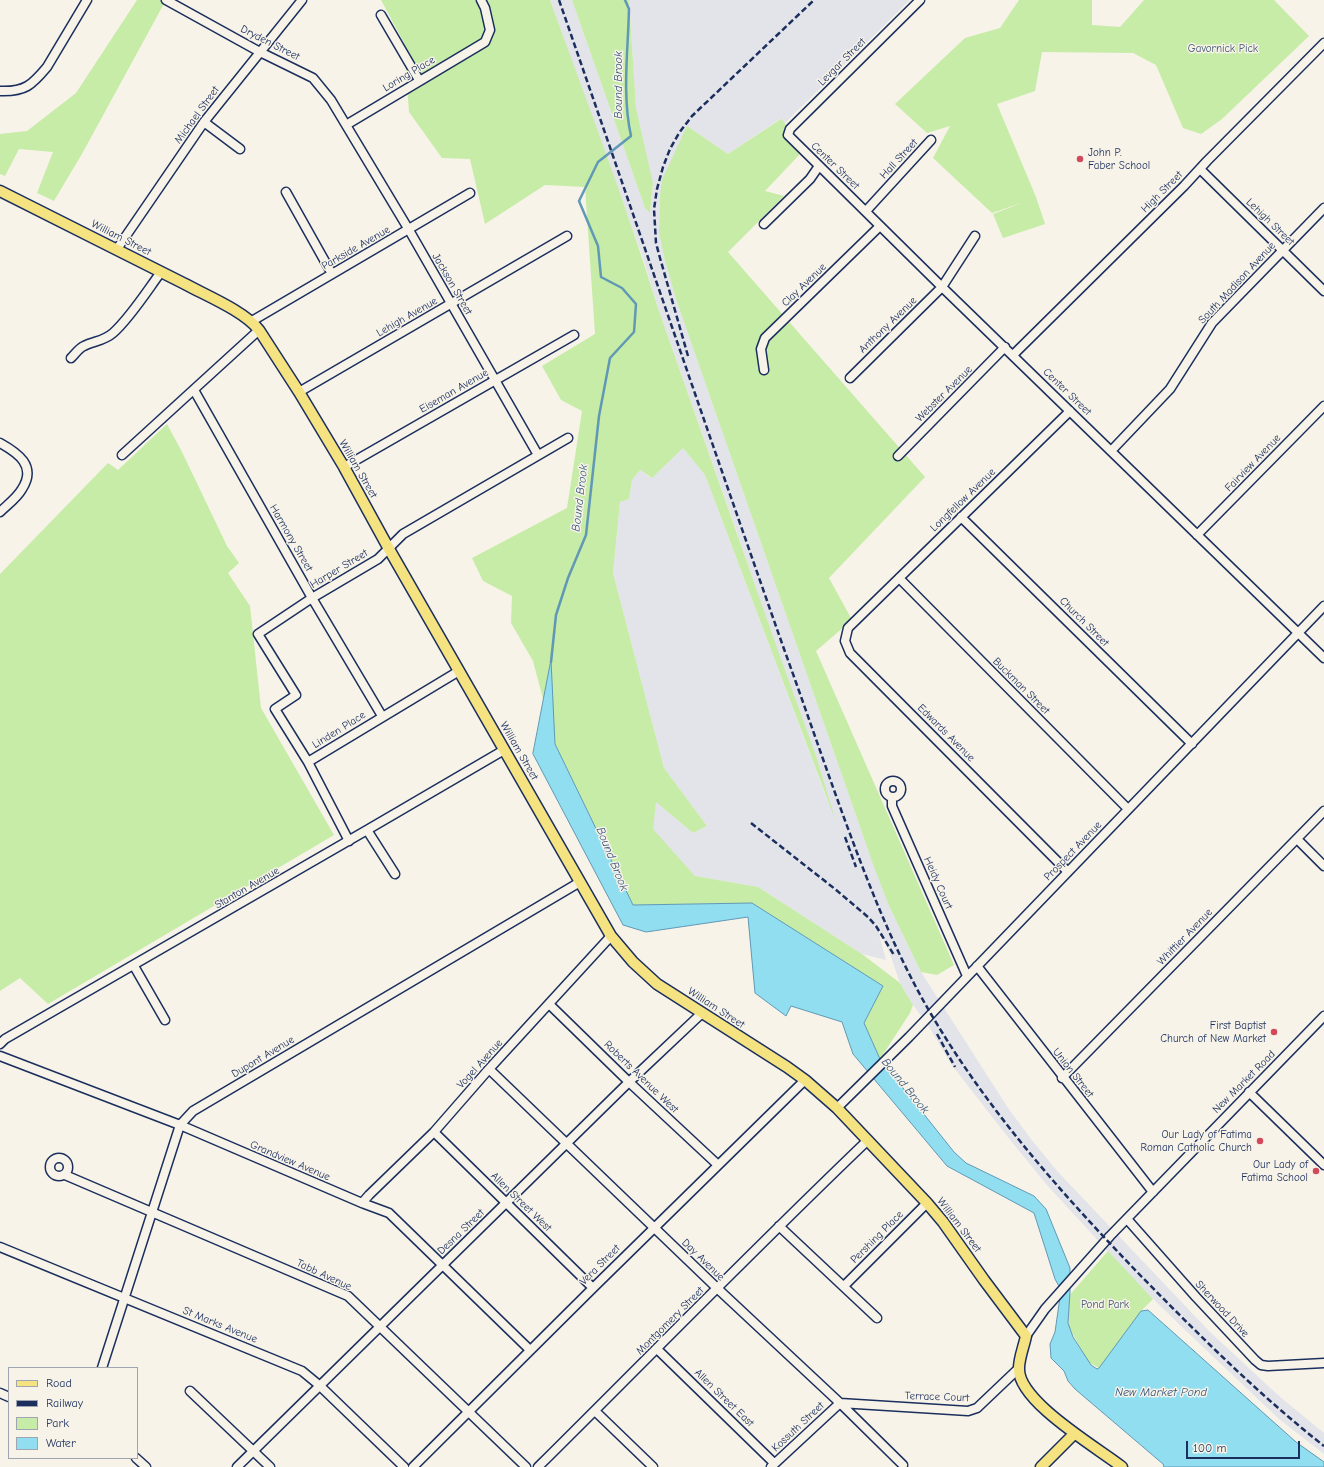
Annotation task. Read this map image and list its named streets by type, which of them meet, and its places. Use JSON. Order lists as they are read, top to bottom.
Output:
{
  "streets": {
    "main road": ["William Street"],
    "street": [
      "Dryden Street",
      "Levgar Street",
      "Loring Place",
      "Michael Street",
      "Hall Street",
      "Center Street",
      "High Street",
      "Lehigh Street",
      "Parkside Avenue",
      "South Madison Avenue",
      "Jackson Street",
      "Clay Avenue",
      "Lehigh Avenue",
      "Anthony Avenue",
      "Eiseman Avenue",
      "Webster Avenue",
      "Fairview Avenue",
      "Longfellow Avenue",
      "Harmony Street",
      "Harper Street",
      "Church Street",
      "Buckman Street",
      "Linden Place",
      "Edwards Avenue",
      "Prospect Avenue",
      "Heidy Court",
      "Stanton Avenue",
      "Whittier Avenue",
      "Dupont Avenue",
      "Vogel Avenue",
      "Union Street",
      "Roberts Avenue West",
      "New Market Road",
      "Grandview Avenue",
      "Allen Street West",
      "Desna Street",
      "Pershing Place",
      "Day Avenue",
      "Vera Street",
      "Tabb Avenue",
      "Sherwood Drive",
      "Montgomery Street",
      "St Marks Avenue",
      "Terrace Court",
      "Allen Street East",
      "Kossuth Street"
    ]
  },
  "crossings": [
    ["Dryden Street", "Loring Place"],
    ["Dryden Street", "Michael Street"],
    ["Dryden Street", "Jackson Street"],
    ["Levgar Street", "Center Street"],
    ["Loring Place", "Jackson Street"],
    ["Michael Street", "William Street"],
    ["Hall Street", "Center Street"],
    ["Center Street", "High Street"],
    ["Center Street", "South Madison Avenue"],
    ["Center Street", "Clay Avenue"],
    ["Center Street", "Anthony Avenue"],
    ["Center Street", "Webster Avenue"],
    ["Center Street", "Fairview Avenue"],
    ["Center Street", "Longfellow Avenue"],
    ["Center Street", "Prospect Avenue"],
    ["High Street", "Lehigh Street"],
    ["Lehigh Street", "South Madison Avenue"],
    ["William Street", "Parkside Avenue"],
    ["William Street", "Lehigh Avenue"],
    ["William Street", "Eiseman Avenue"],
    ["William Street", "Harper Street"],
    ["William Street", "Linden Place"],
    ["William Street", "Prospect Avenue"],
    ["William Street", "Stanton Avenue"],
    ["William Street", "Dupont Avenue"],
    ["William Street", "Vogel Avenue"],
    ["William Street", "New Market Road"],
    ["William Street", "Desna Street"],
    ["William Street", "Pershing Place"],
    ["William Street", "Vera Street"],
    ["William Street", "Montgomery Street"],
    ["Parkside Avenue", "Jackson Street"],
    ["Jackson Street", "Lehigh Avenue"],
    ["Jackson Street", "Eiseman Avenue"],
    ["Jackson Street", "Harper Street"],
    ["Longfellow Avenue", "Church Street"],
    ["Longfellow Avenue", "Buckman Street"],
    ["Longfellow Avenue", "Edwards Avenue"],
    ["Harmony Street", "Harper Street"],
    ["Harmony Street", "Linden Place"],
    ["Harper Street", "Linden Place"],
    ["Church Street", "Prospect Avenue"],
    ["Buckman Street", "Prospect Avenue"],
    ["Linden Place", "Stanton Avenue"],
    ["Edwards Avenue", "Prospect Avenue"],
    ["Prospect Avenue", "Heidy Court"],
    ["Prospect Avenue", "Union Street"],
    ["Whittier Avenue", "Union Street"],
    ["Dupont Avenue", "Grandview Avenue"],
    ["Dupont Avenue", "Tabb Avenue"],
    ["Dupont Avenue", "St Marks Avenue"],
    ["Vogel Avenue", "Roberts Avenue West"],
    ["Vogel Avenue", "Grandview Avenue"],
    ["Vogel Avenue", "Allen Street West"],
    ["Vogel Avenue", "Day Avenue"],
    ["Union Street", "New Market Road"],
    ["Roberts Avenue West", "Desna Street"],
    ["Roberts Avenue West", "Vera Street"],
    ["New Market Road", "Sherwood Drive"],
    ["Grandview Avenue", "Desna Street"],
    ["Grandview Avenue", "Vera Street"],
    ["Allen Street West", "Desna Street"],
    ["Allen Street West", "Vera Street"],
    ["Desna Street", "Day Avenue"],
    ["Desna Street", "Tabb Avenue"],
    ["Desna Street", "St Marks Avenue"],
    ["Day Avenue", "Vera Street"],
    ["Day Avenue", "Montgomery Street"],
    ["Day Avenue", "Terrace Court"],
    ["Day Avenue", "Kossuth Street"],
    ["Vera Street", "Tabb Avenue"],
    ["Montgomery Street", "Allen Street East"],
    ["Terrace Court", "Kossuth Street"],
    ["Allen Street East", "Kossuth Street"]
  ],
  "water": ["Bound Brook", "New Market Pond"],
  "parks": ["Gavornick Pick", "Pond Park"],
  "places": [
    "John P. Faber School",
    "First Baptist Church of New Market",
    "Our Lady of Fatima Roman Catholic Church",
    "Our Lady of Fatima School"
  ],
  "legend": [
    "Road",
    "Railway",
    "Park",
    "Water"
  ],
  "scale_bar": "100 m"
}
